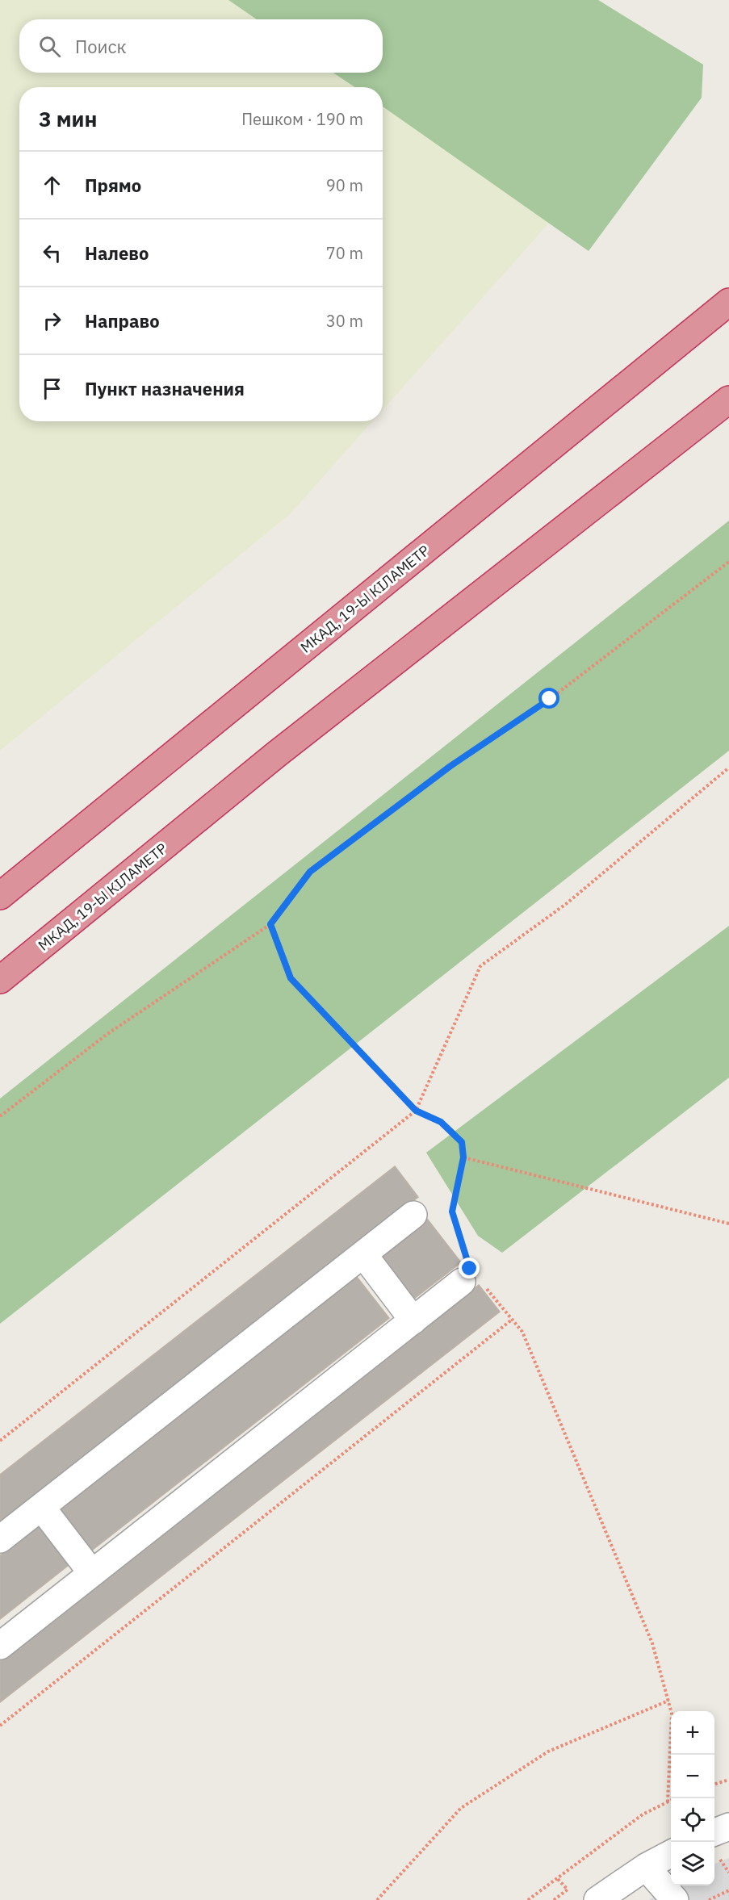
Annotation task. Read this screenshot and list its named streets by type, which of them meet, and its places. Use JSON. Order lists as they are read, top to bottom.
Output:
{
  "streets": {
    "highway": ["МКАД, 19-Ы КІЛАМЕТР"]
  },
  "page": {
    "search": "Поиск",
    "heading": ["3 мин", "Пешком · 190 m"],
    "list": [
      ["Прямо", "90 m"],
      ["Налево", "70 m"],
      ["Направо", "30 m"],
      "Пункт назначения"
    ],
    "map_buttons": ["+", "−"]
  }
}
